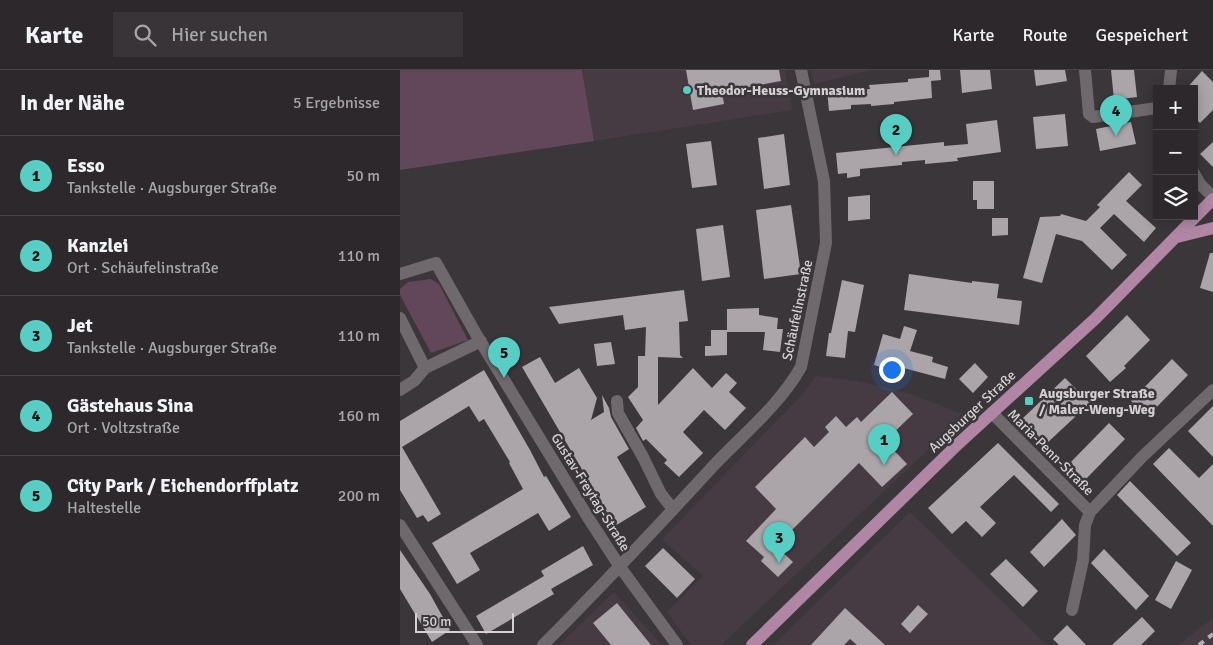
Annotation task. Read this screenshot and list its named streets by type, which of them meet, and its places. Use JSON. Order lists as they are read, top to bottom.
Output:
{
  "streets": {
    "main road": ["Augsburger Straße"],
    "street": ["Schäufelinstraße", "Maria-Penn-Straße", "Gustav-Freytag-Straße"]
  },
  "crossings": [
    ["Schäufelinstraße", "Gustav-Freytag-Straße"],
    ["Augsburger Straße", "Maria-Penn-Straße"]
  ],
  "places": {
    "other": ["Theodor-Heuss-Gymnasium"],
    "transit": ["Augsburger Straße / Maler-Weng-Weg"]
  },
  "scale_bar": "50 m",
  "page": {
    "header": "Karte",
    "search": "Hier suchen",
    "nav": ["Karte", "Route", "Gespeichert"],
    "heading": ["In der Nähe", "5 Ergebnisse"],
    "map_buttons": ["+", "−"],
    "pins": [
      "4",
      "2",
      "5",
      "1",
      "3"
    ],
    "list": [
      {
        "mark": "1",
        "name": "Esso",
        "note": "Tankstelle · Augsburger Straße",
        "value": "50 m"
      },
      {
        "mark": "2",
        "name": "Kanzlei",
        "note": "Ort · Schäufelinstraße",
        "value": "110 m"
      },
      {
        "mark": "3",
        "name": "Jet",
        "note": "Tankstelle · Augsburger Straße",
        "value": "110 m"
      },
      {
        "mark": "4",
        "name": "Gästehaus Sina",
        "note": "Ort · Voltzstraße",
        "value": "160 m"
      },
      {
        "mark": "5",
        "name": "City Park / Eichendorffplatz",
        "note": "Haltestelle",
        "value": "200 m"
      }
    ],
    "scale": "50 m"
  }
}
